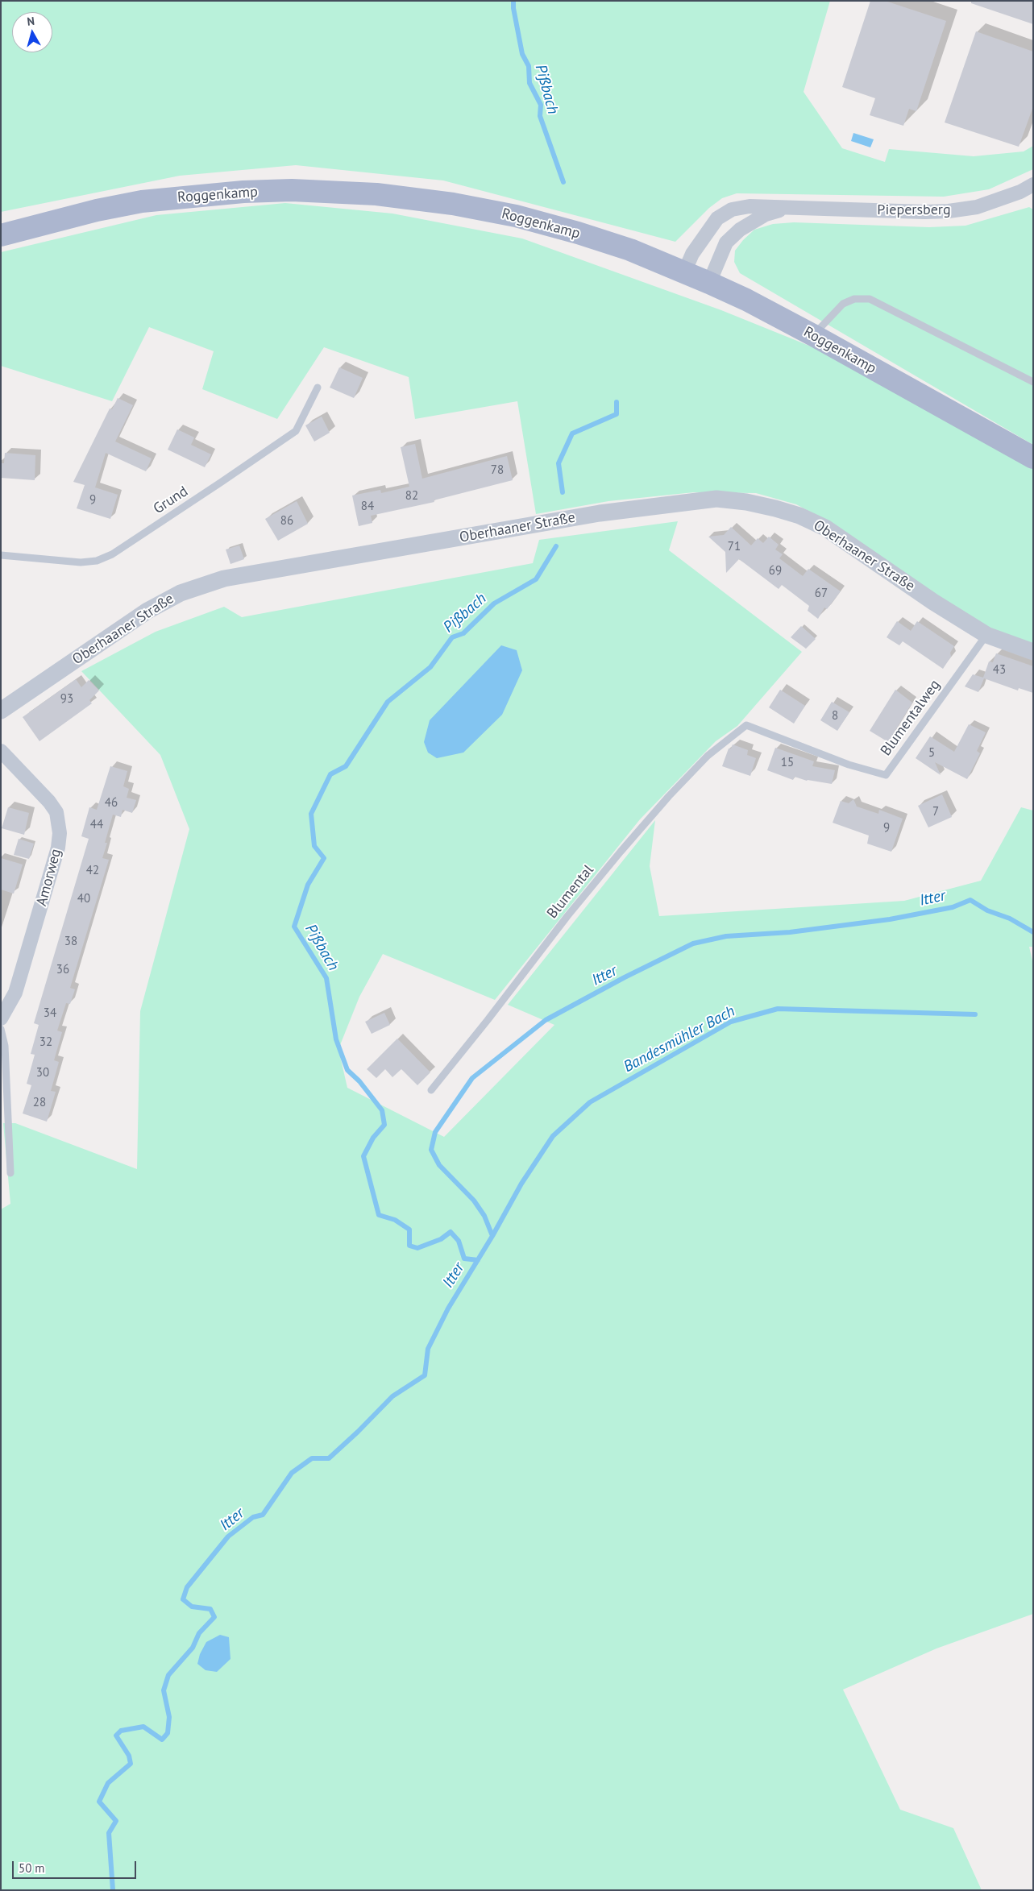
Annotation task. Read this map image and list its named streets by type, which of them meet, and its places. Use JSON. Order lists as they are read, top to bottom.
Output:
{
  "streets": {
    "main road": ["Roggenkamp"],
    "street": ["Piepersberg", "Oberhaaner Straße", "Amorweg"],
    "lane": ["Grund", "Blumentalweg", "Blumental"]
  },
  "crossings": [
    ["Roggenkamp", "Piepersberg"],
    ["Oberhaaner Straße", "Blumentalweg"],
    ["Blumentalweg", "Blumental"]
  ],
  "water": ["Pißbach", "Itter", "Bandesmühler Bach"],
  "house_numbers": [
    "78",
    "82",
    "9",
    "84",
    "86",
    "71",
    "69",
    "67",
    "43",
    "93",
    "8",
    "5",
    "15",
    "46",
    "7",
    "44",
    "9",
    "42",
    "40",
    "38",
    "36",
    "34",
    "32",
    "30",
    "28"
  ],
  "scale_bar": "50 m",
  "north": "top"
}
